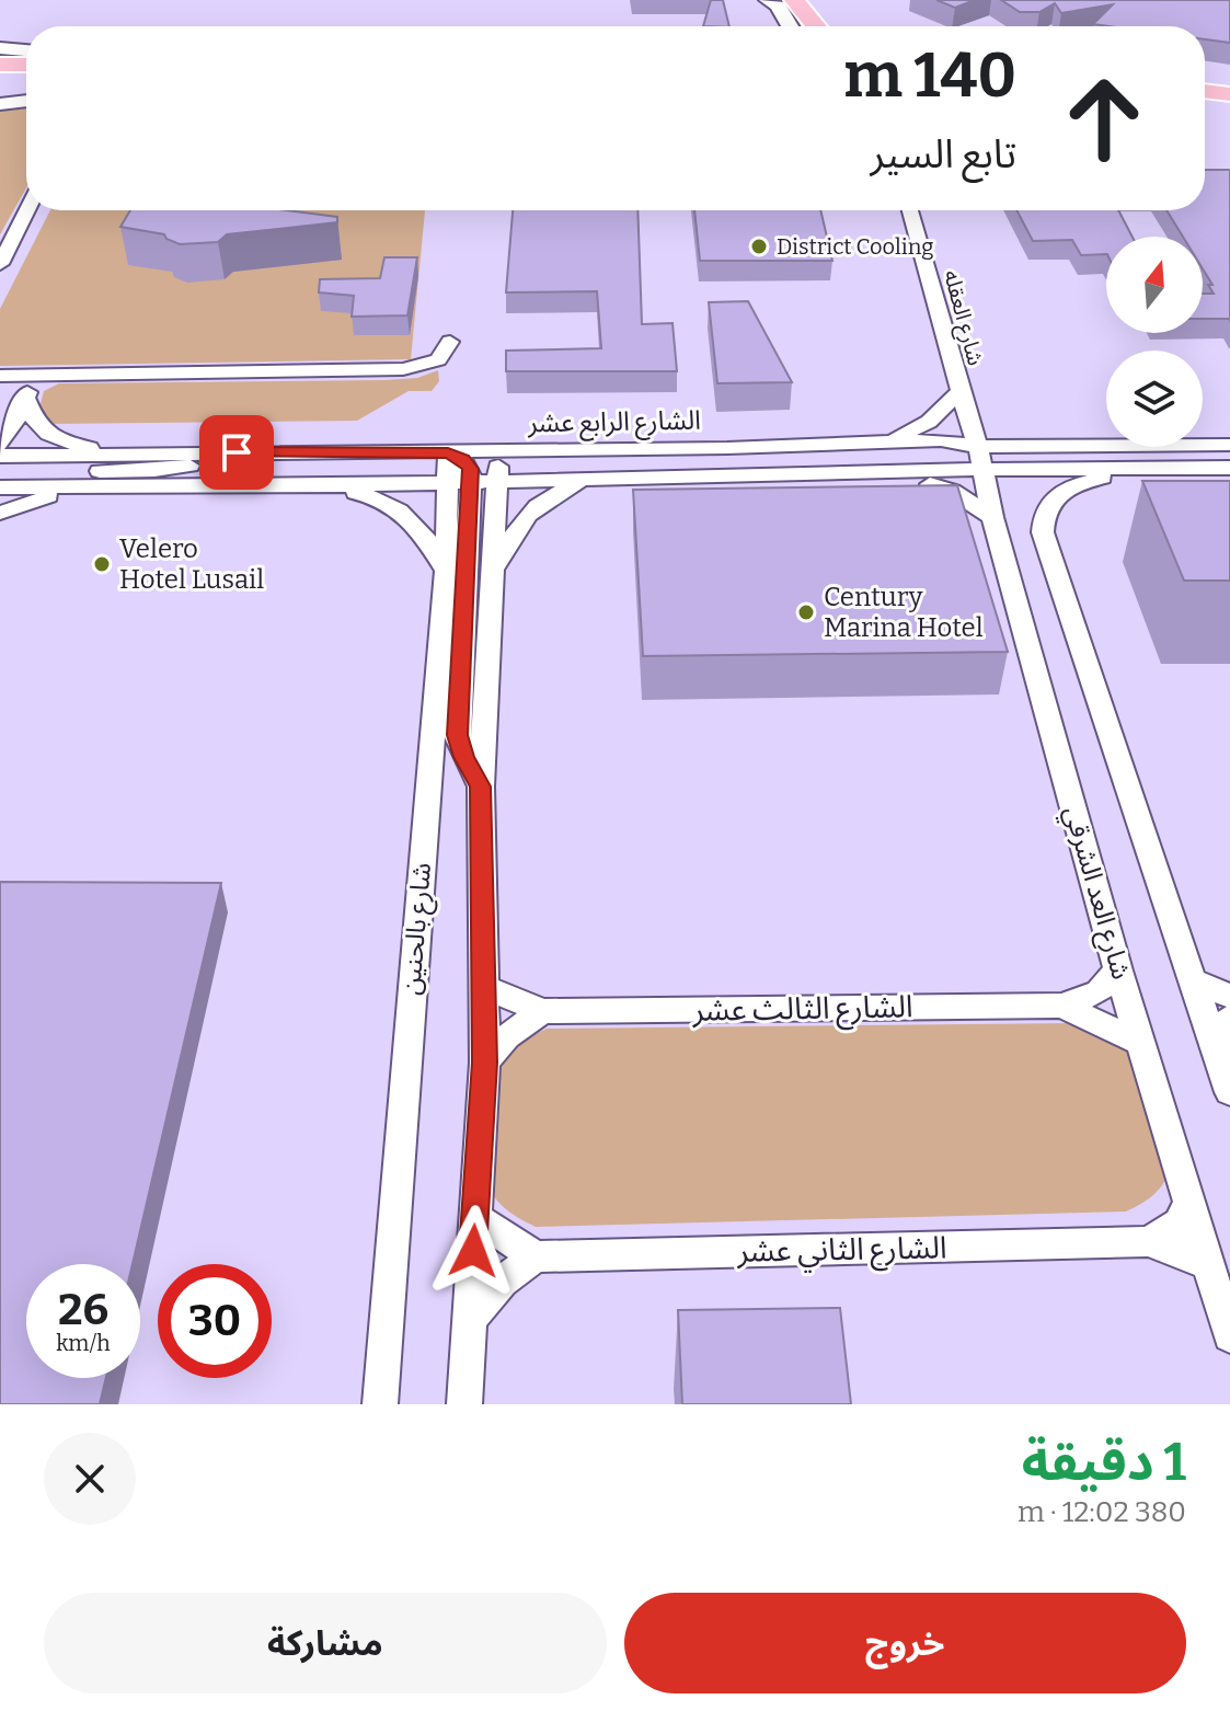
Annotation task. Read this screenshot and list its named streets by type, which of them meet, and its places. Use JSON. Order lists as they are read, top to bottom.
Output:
{
  "streets": {
    "street": [
      "شارع العقله",
      "الشارع الرابع عشر",
      "شارع العد الشرقي",
      "شارع بالحنين",
      "الشارع الثالث عشر",
      "الشارع الثاني عشر"
    ]
  },
  "crossings": [
    ["شارع العقله", "الشارع الرابع عشر"],
    ["شارع العقله", "شارع العد الشرقي"],
    ["الشارع الرابع عشر", "شارع العد الشرقي"],
    ["الشارع الرابع عشر", "شارع بالحنين"],
    ["شارع العد الشرقي", "الشارع الثالث عشر"],
    ["شارع العد الشرقي", "الشارع الثاني عشر"]
  ],
  "places": ["District Cooling", "Velero Hotel Lusail", "Century Marina Hotel"],
  "north": "top",
  "page": {
    "turn": ["140 m", "تابع السير"],
    "speed": "26 km/h",
    "limit": "30",
    "heading": ["1 دقيقة", "380 m · 12:02"],
    "buttons": ["خروج", "مشاركة"]
  }
}
